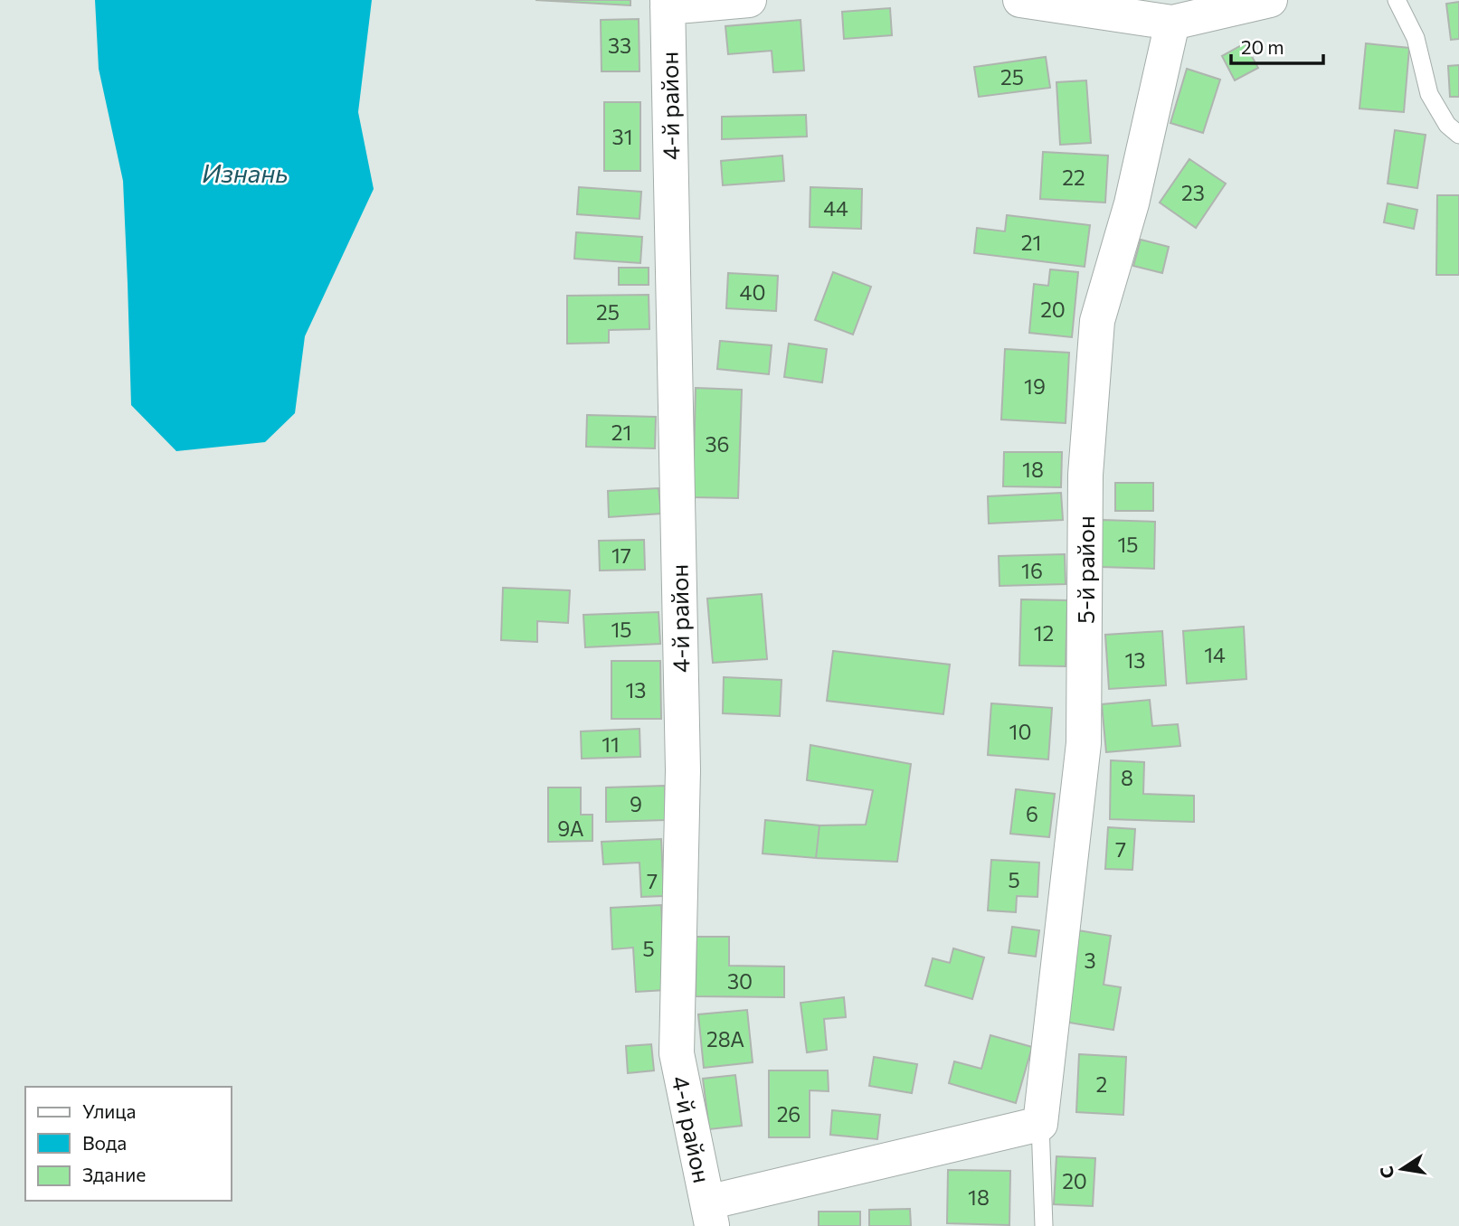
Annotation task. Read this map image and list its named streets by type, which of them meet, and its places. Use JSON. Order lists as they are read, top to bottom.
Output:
{
  "streets": {
    "street": ["4-й район", "5-й район"]
  },
  "water": ["Изнань"],
  "house_numbers": [
    "33",
    "25",
    "31",
    "22",
    "23",
    "44",
    "21",
    "40",
    "20",
    "25",
    "19",
    "21",
    "36",
    "18",
    "15",
    "17",
    "16",
    "15",
    "12",
    "14",
    "13",
    "13",
    "10",
    "11",
    "8",
    "9",
    "6",
    "9А",
    "7",
    "5",
    "7",
    "5",
    "3",
    "30",
    "28А",
    "2",
    "26",
    "20",
    "18"
  ],
  "legend": ["Улица", "Вода", "Здание"],
  "scale_bar": "20 m",
  "north": "left"
}
